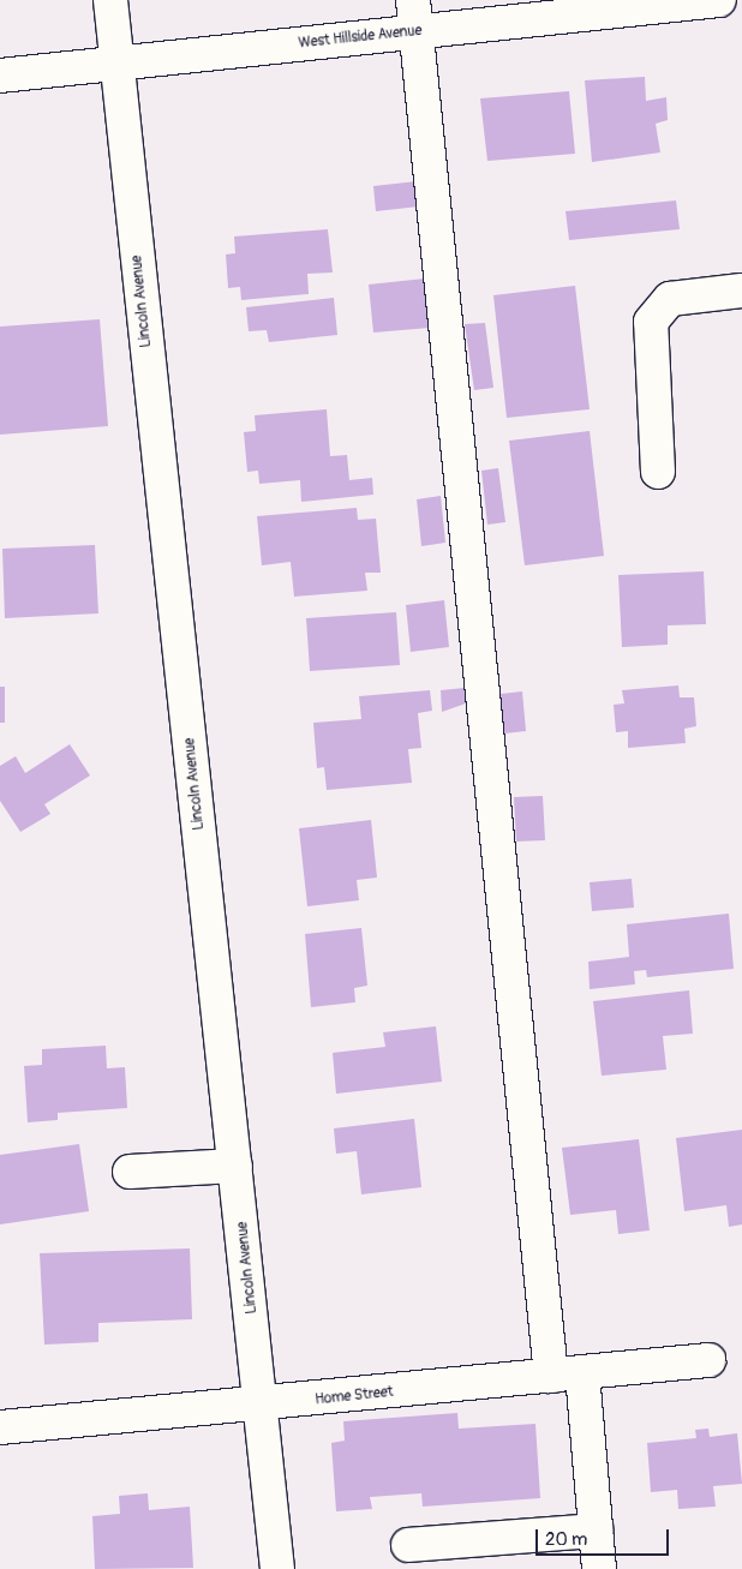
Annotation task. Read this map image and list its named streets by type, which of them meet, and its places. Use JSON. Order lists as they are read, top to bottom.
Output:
{
  "streets": {
    "street": ["West Hillside Avenue", "Lincoln Avenue", "Home Street"]
  },
  "crossings": [
    ["West Hillside Avenue", "Lincoln Avenue"],
    ["Lincoln Avenue", "Home Street"]
  ],
  "scale_bar": "20 m"
}
